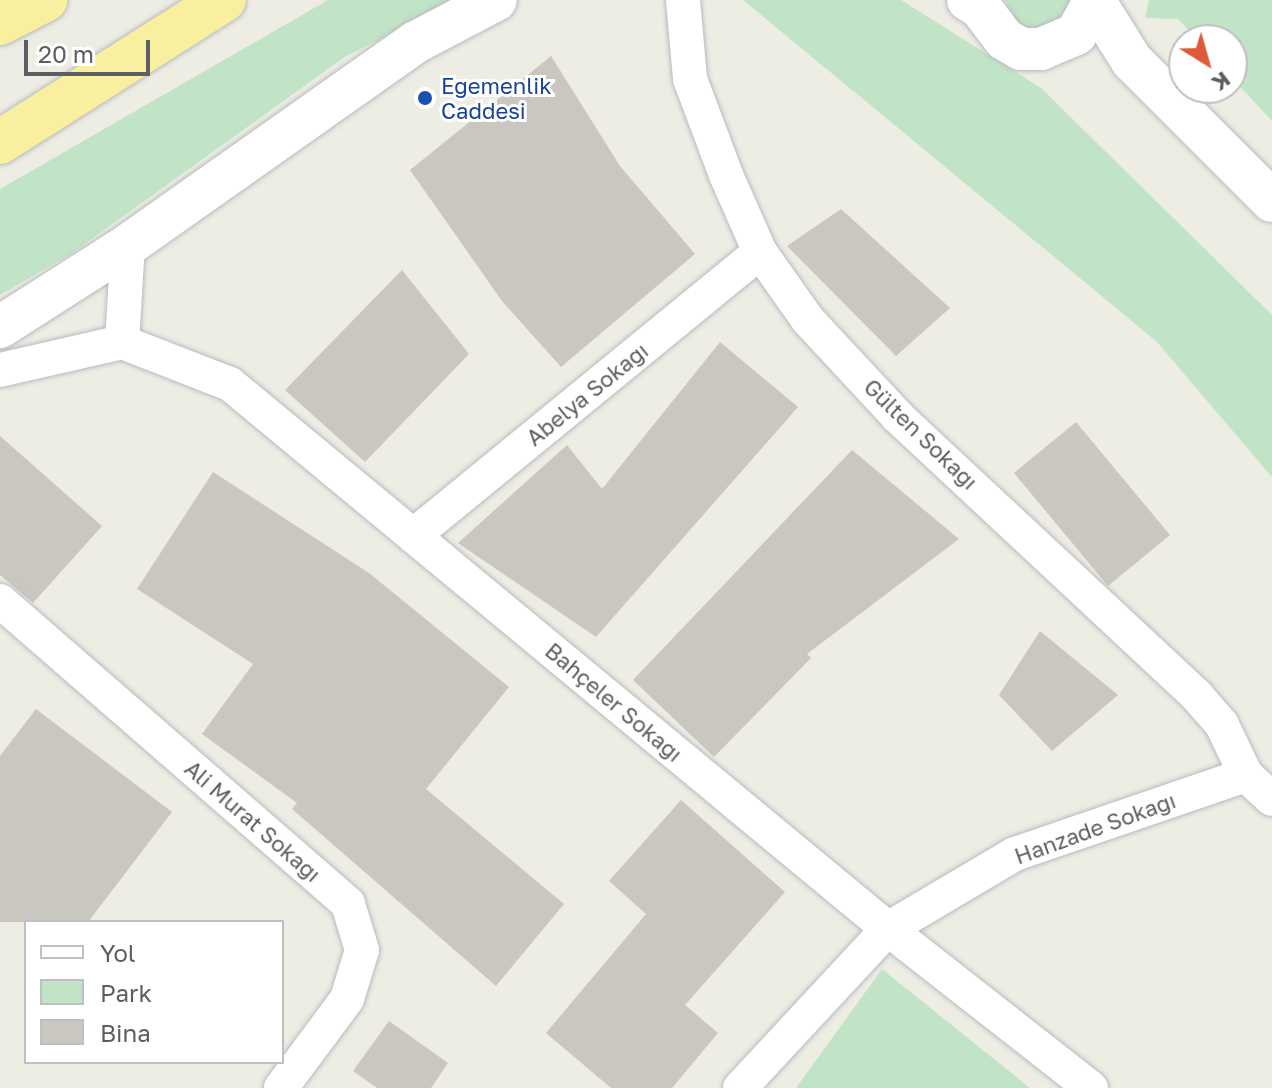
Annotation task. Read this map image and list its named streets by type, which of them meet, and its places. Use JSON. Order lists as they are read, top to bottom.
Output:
{
  "streets": {
    "street": [
      "Abelya Sokağı",
      "Gülten Sokağı",
      "Bahçeler Sokağı",
      "Ali Murat Sokağı",
      "Hanzade Sokağı"
    ]
  },
  "crossings": [
    ["Abelya Sokağı", "Gülten Sokağı"],
    ["Abelya Sokağı", "Bahçeler Sokağı"],
    ["Gülten Sokağı", "Hanzade Sokağı"],
    ["Bahçeler Sokağı", "Hanzade Sokağı"]
  ],
  "places": ["Egemenlik Caddesi"],
  "legend": ["Yol", "Park", "Bina"],
  "scale_bar": "20 m",
  "north": "bottom right"
}
